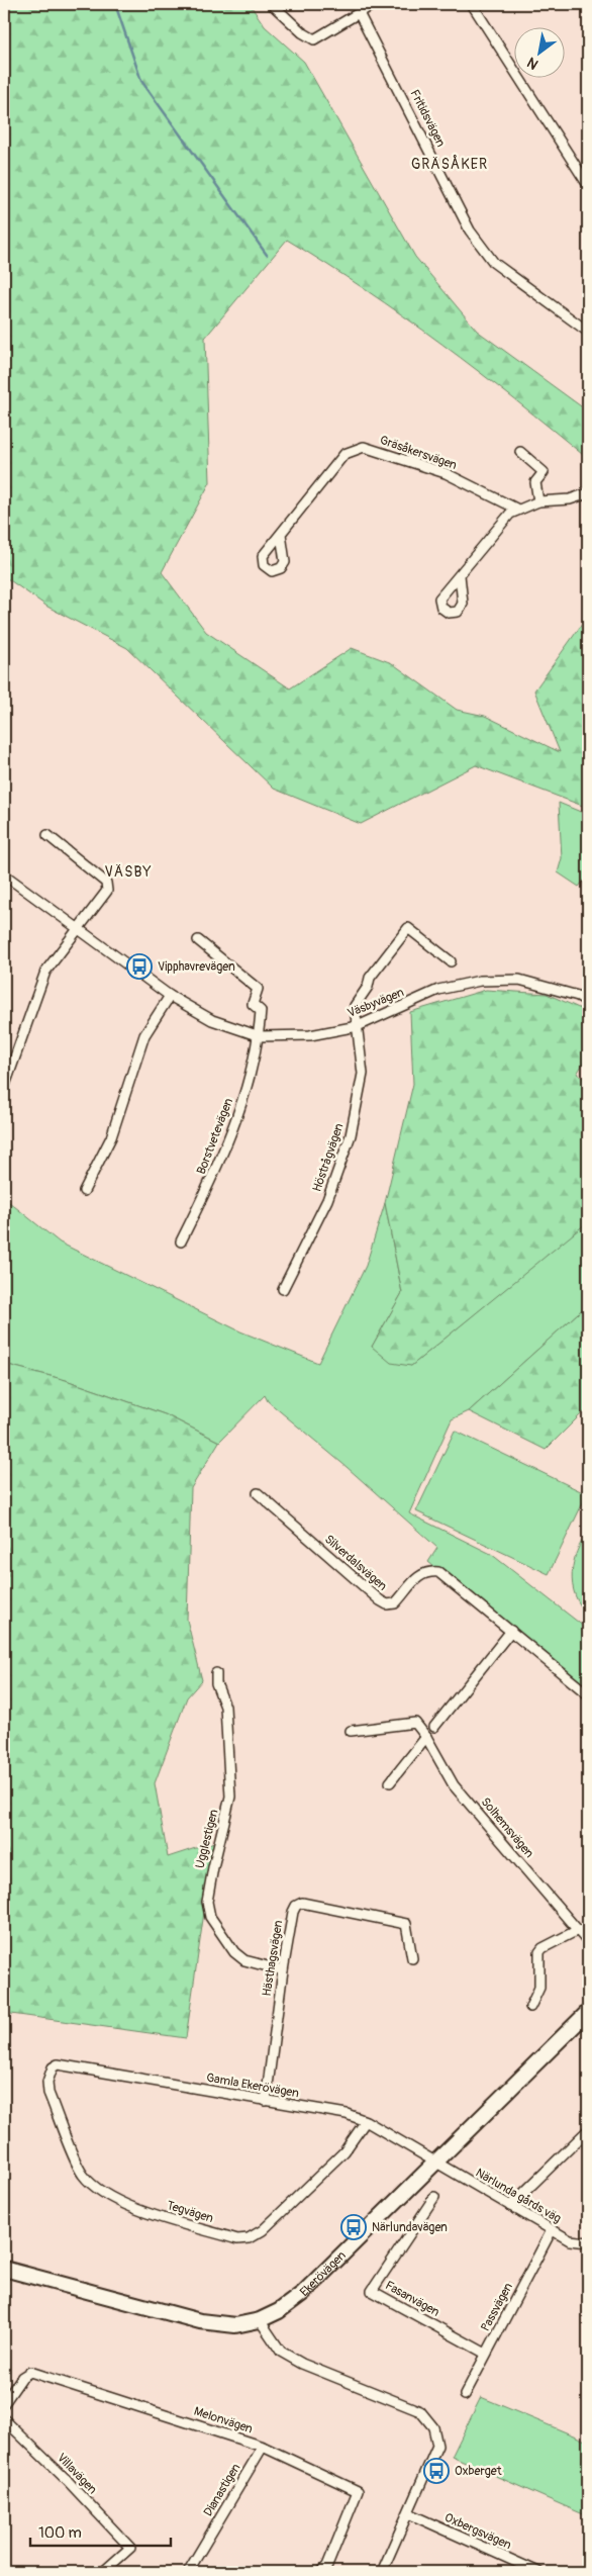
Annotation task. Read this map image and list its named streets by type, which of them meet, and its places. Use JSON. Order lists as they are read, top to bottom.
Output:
{
  "streets": {
    "main road": ["Ekerövägen"],
    "street": [
      "Fritidsvägen",
      "Gräsåkersvägen",
      "Väsbyvägen",
      "Borstvetevägen",
      "Höstrågvägen",
      "Silverdalsvägen",
      "Solhemsvägen",
      "Ugglestigen",
      "Hästhagsvägen",
      "Gamla Ekerövägen",
      "Närlunda gårds väg",
      "Tegvägen",
      "Fasanvägen",
      "Passvägen",
      "Melonvägen",
      "Villavägen",
      "Dianastigen",
      "Oxbergsvägen"
    ]
  },
  "crossings": [
    ["Väsbyvägen", "Borstvetevägen"],
    ["Väsbyvägen", "Höstrågvägen"],
    ["Ugglestigen", "Hästhagsvägen"],
    ["Hästhagsvägen", "Gamla Ekerövägen"],
    ["Gamla Ekerövägen", "Närlunda gårds väg"],
    ["Gamla Ekerövägen", "Tegvägen"],
    ["Gamla Ekerövägen", "Ekerövägen"],
    ["Närlunda gårds väg", "Ekerövägen"],
    ["Närlunda gårds väg", "Passvägen"],
    ["Fasanvägen", "Passvägen"],
    ["Melonvägen", "Dianastigen"]
  ],
  "districts": ["GRÄSÅKER", "VÄSBY"],
  "places": {
    "bus stop": ["Vipphavrevägen", "Närlundavägen", "Oxberget"]
  },
  "scale_bar": "100 m",
  "north": "bottom left"
}
